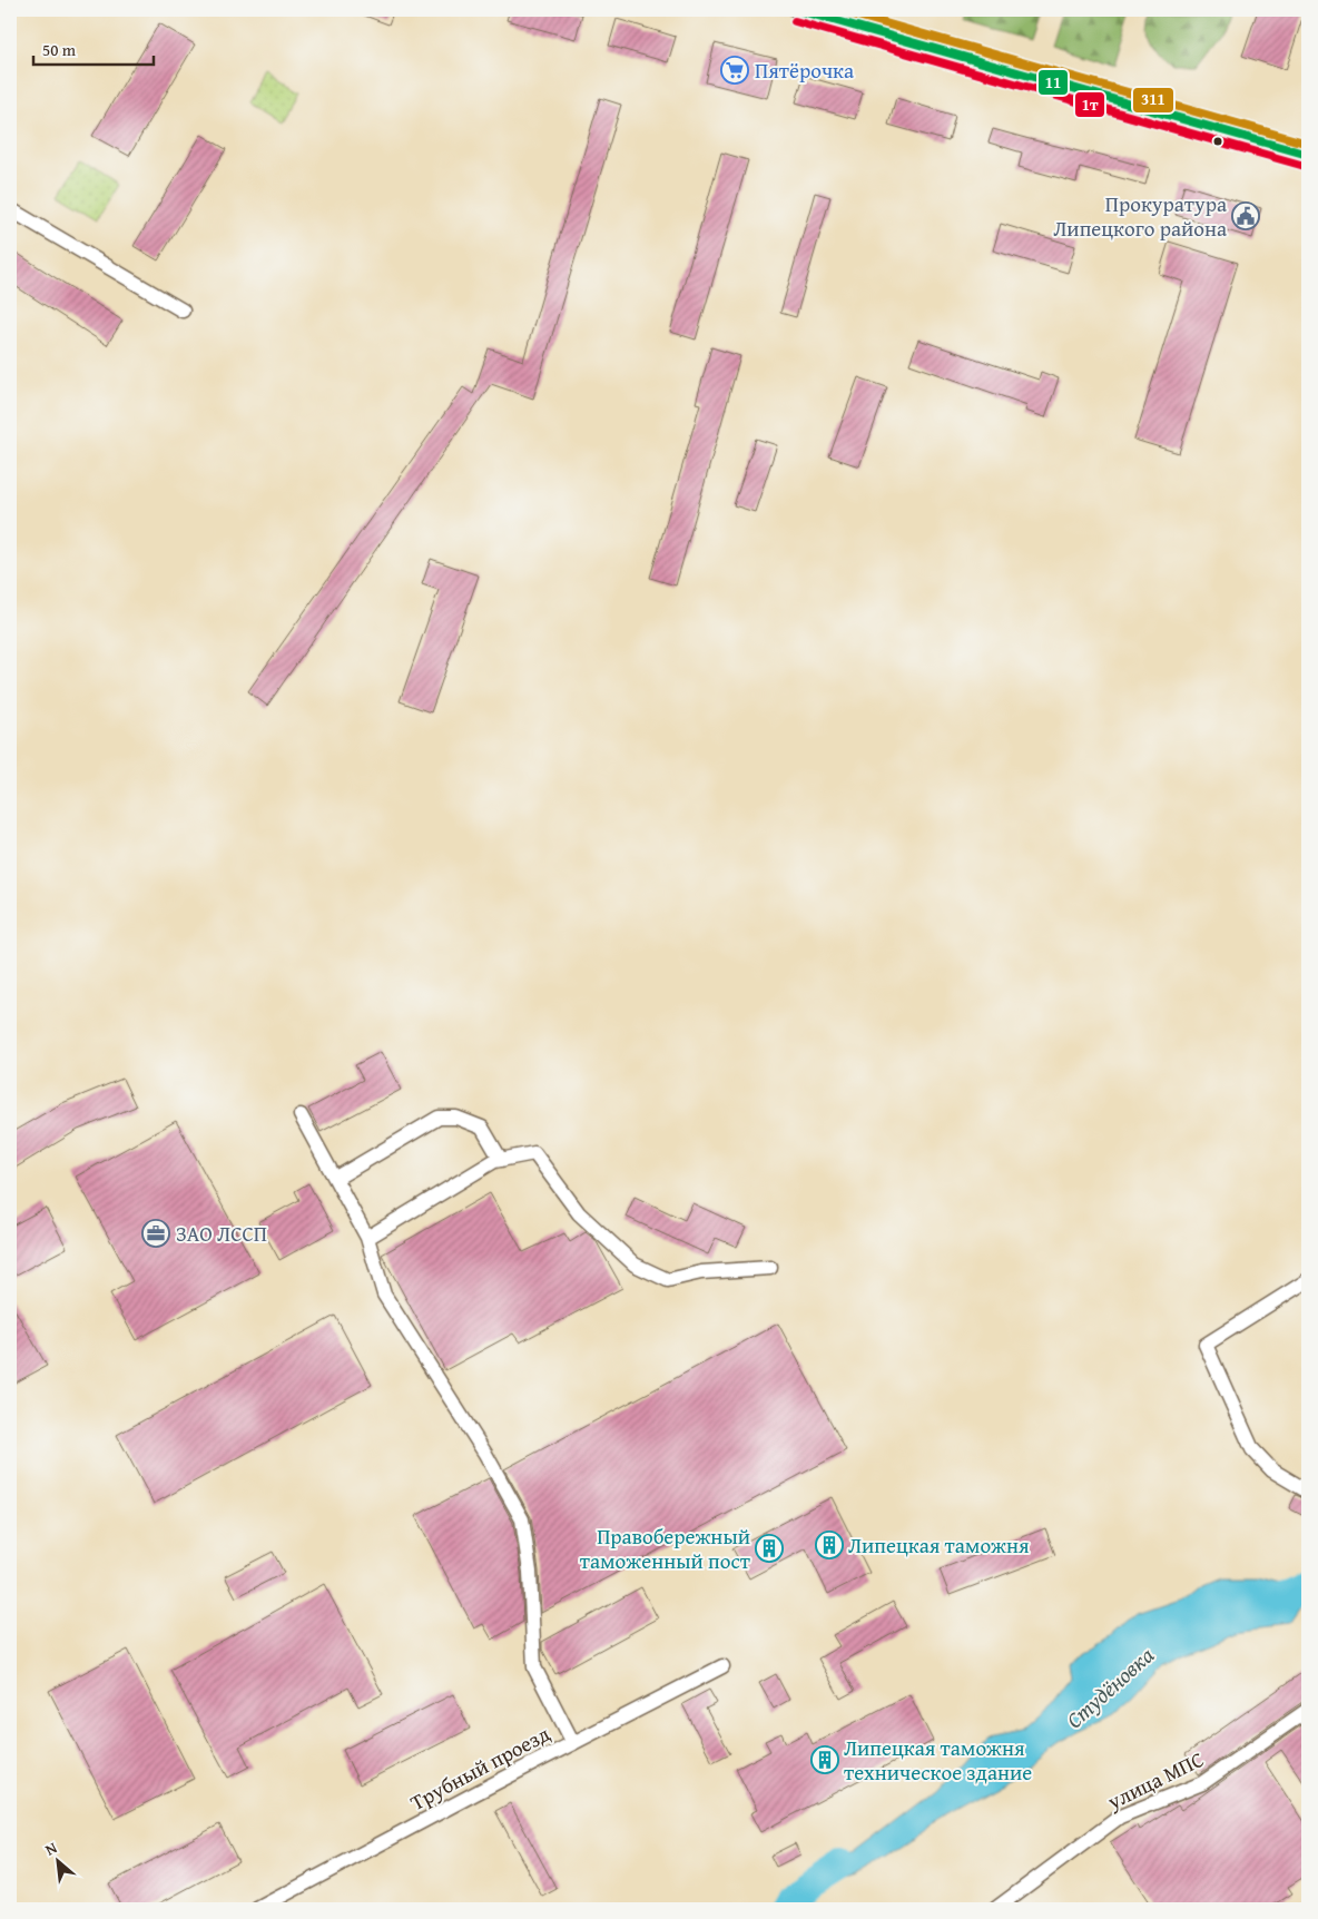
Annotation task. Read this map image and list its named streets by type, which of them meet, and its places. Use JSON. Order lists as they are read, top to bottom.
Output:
{
  "streets": {
    "street": ["Трубный проезд", "улица МПС"]
  },
  "water": ["Студёновка"],
  "places": {
    "supermarket": ["Пятёрочка"],
    "public building": ["Прокуратура Липецкого района"],
    "office": ["ЗАО ЛССП"],
    "building": ["Липецкая таможня", "Правобережный таможенный пост", "Липецкая таможня техническое здание"]
  },
  "lines": ["transit line 11", "transit line 311", "transit line 1т"],
  "scale_bar": "50 m",
  "north": "top left"
}
